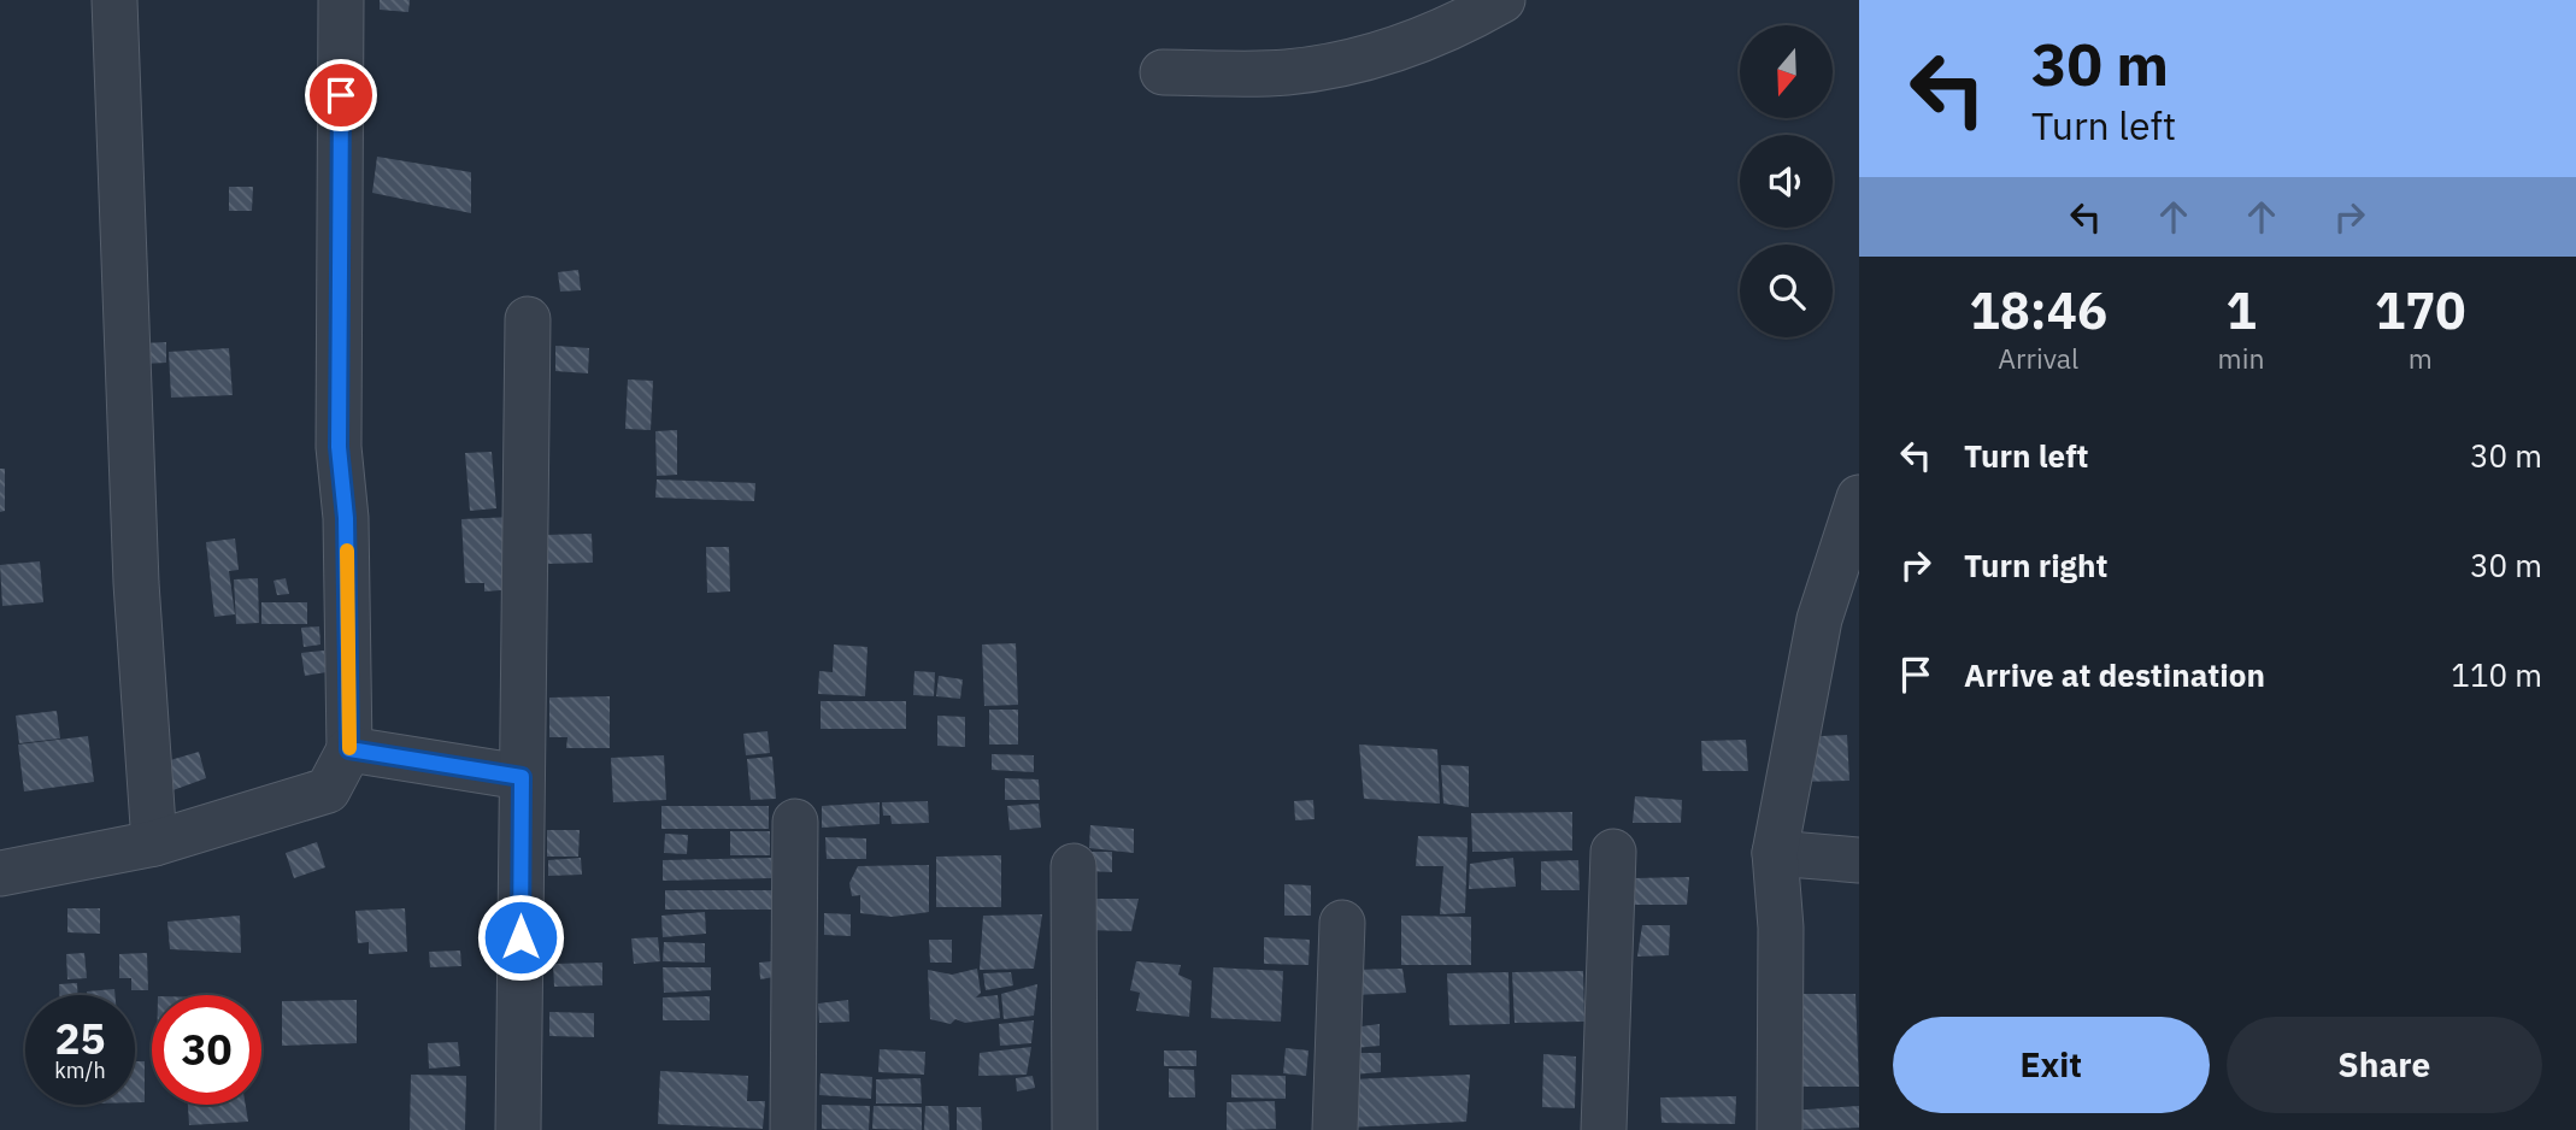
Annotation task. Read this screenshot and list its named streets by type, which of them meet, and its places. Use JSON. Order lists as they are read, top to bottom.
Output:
{
  "north": "bottom",
  "page": {
    "turn": ["30 m", "Turn left"],
    "eta": [
      "18:46",
      "Arrival",
      "1",
      "min",
      "170",
      "m"
    ],
    "list": [
      {
        "name": "Turn left",
        "value": "30 m"
      },
      {
        "name": "Turn right",
        "value": "30 m"
      },
      {
        "name": "Arrive at destination",
        "value": "110 m"
      }
    ],
    "speed": "25 km/h",
    "limit": "30",
    "buttons": ["Exit", "Share"]
  }
}
